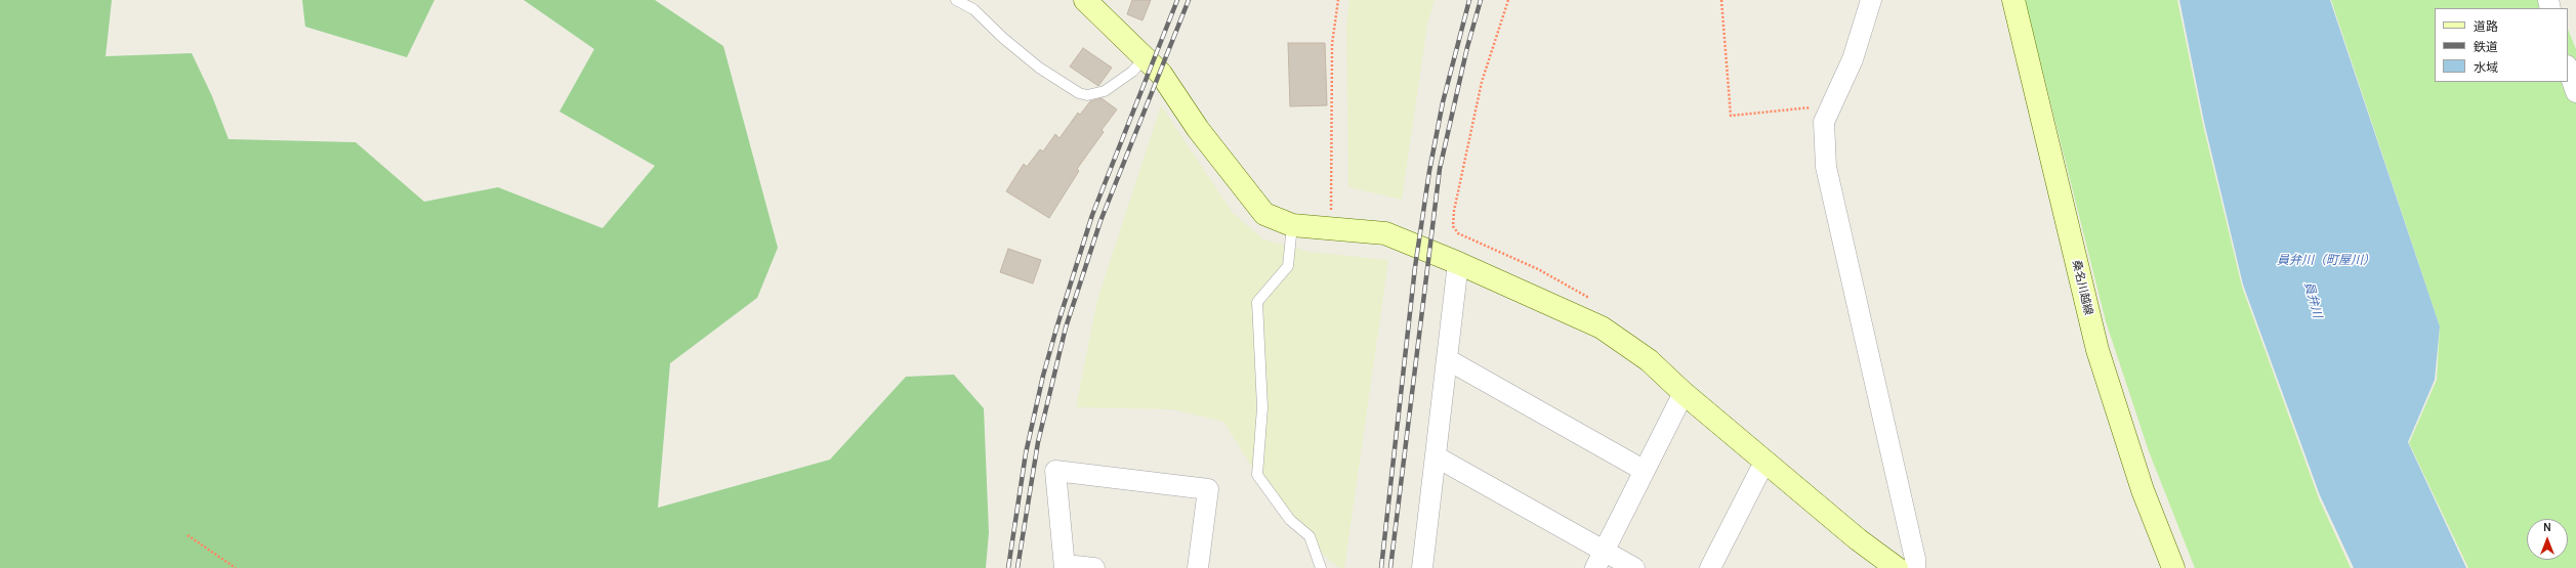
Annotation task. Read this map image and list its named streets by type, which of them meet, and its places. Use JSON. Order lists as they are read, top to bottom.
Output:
{
  "streets": {
    "street": ["桑名川越線"]
  },
  "water": ["員弁川（町屋川）", "員弁川"],
  "legend": ["道路", "鉄道", "水域"],
  "north": "top"
}
